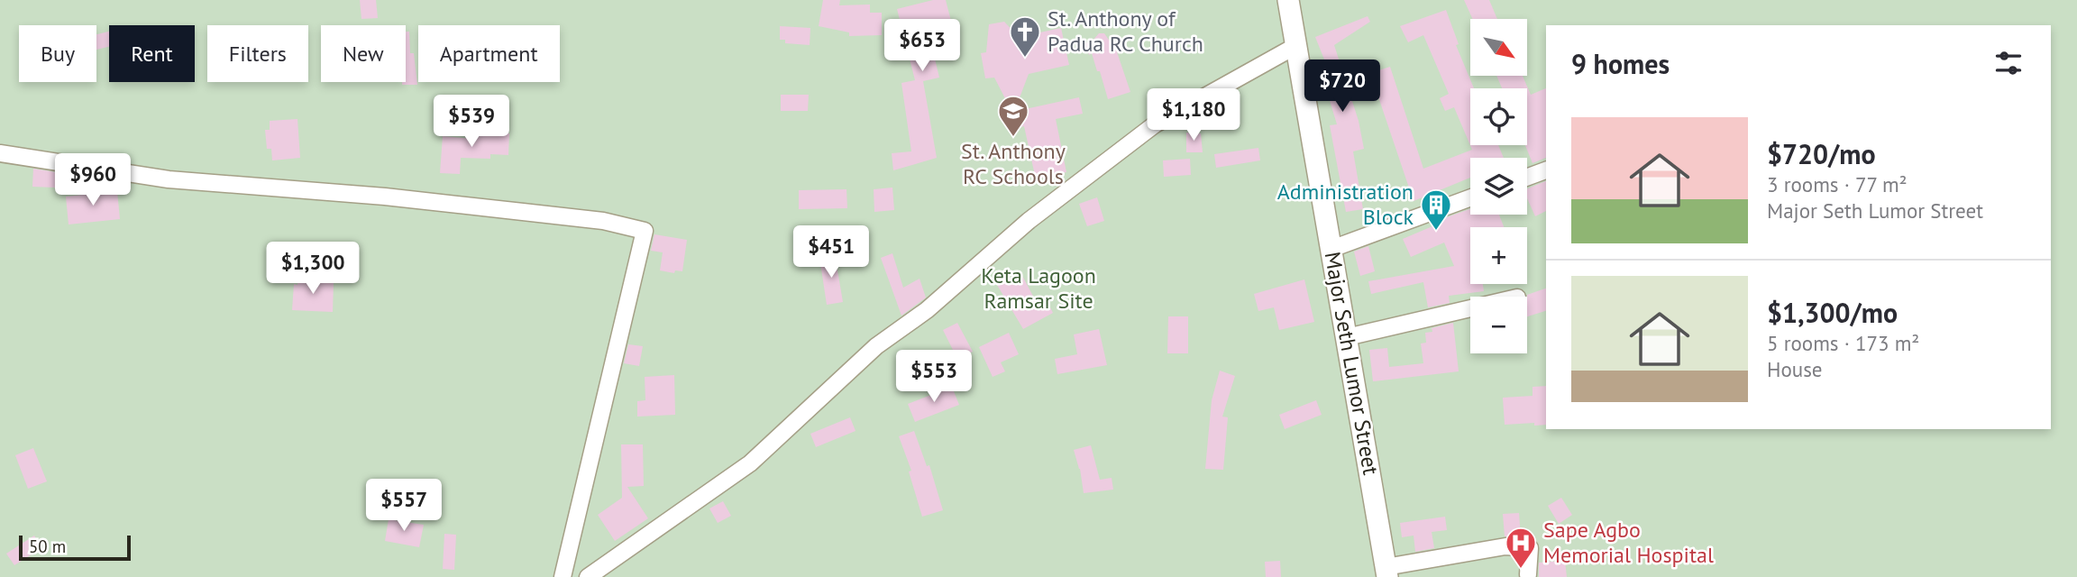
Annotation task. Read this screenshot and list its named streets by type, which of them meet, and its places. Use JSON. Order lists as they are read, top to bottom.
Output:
{
  "streets": {
    "main road": ["Major Seth Lumor Street"]
  },
  "parks": ["Keta Lagoon Ramsar Site"],
  "places": {
    "church": ["St. Anthony of Padua RC Church"],
    "school or university": ["St. Anthony RC Schools"],
    "building": ["Administration Block"],
    "hospital": ["Sape Agbo Memorial Hospital"]
  },
  "scale_bar": "50 m",
  "north": "bottom right",
  "page": {
    "map_buttons": ["+", "−"],
    "price": [
      "$653",
      "$720",
      "$1,180",
      "$539",
      "$960",
      "$451",
      "$1,300",
      "$553",
      "$557"
    ],
    "chip": [
      "Buy",
      "Rent",
      "Filters",
      "New",
      "Apartment"
    ],
    "heading": "9 homes",
    "list": [
      {
        "name": "$720/mo",
        "note": "3 rooms · 77 m² · Major Seth Lumor Street"
      },
      {
        "name": "$1,300/mo",
        "note": "5 rooms · 173 m² · House"
      }
    ],
    "scale": "50 m"
  }
}
